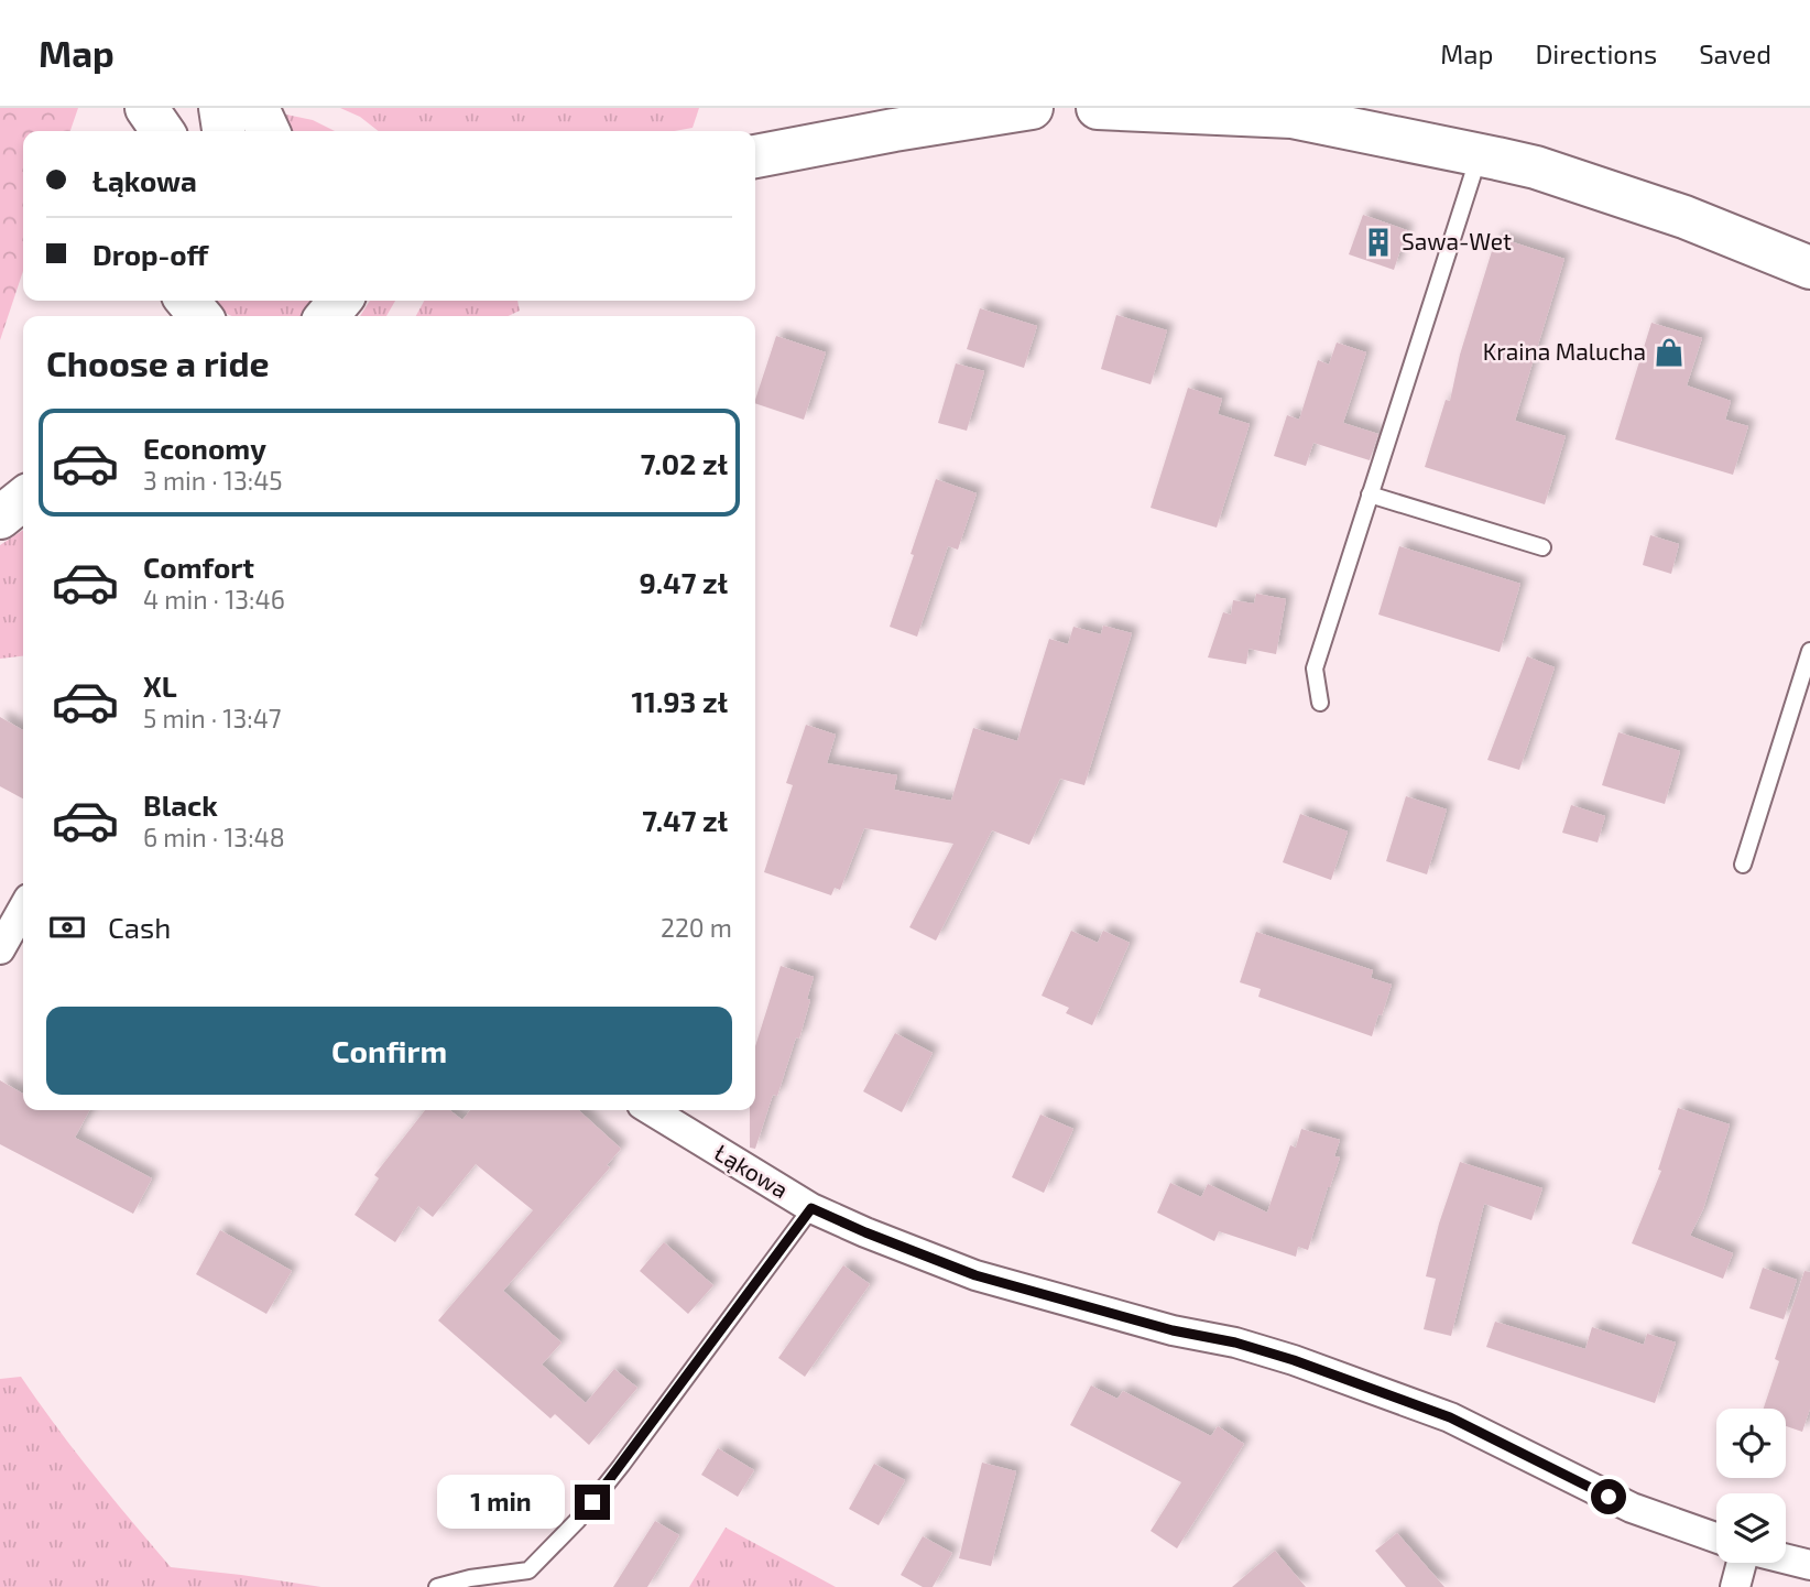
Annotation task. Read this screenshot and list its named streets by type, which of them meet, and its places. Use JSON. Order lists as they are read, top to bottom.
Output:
{
  "streets": {
    "street": ["Łąkowa"]
  },
  "places": {
    "building": ["Sawa-Wet"],
    "shop": ["Kraina Malucha"]
  },
  "page": {
    "header": "Map",
    "nav": ["Map", "Directions", "Saved"],
    "banner": ["Łąkowa", "Drop-off"],
    "heading": "Choose a ride",
    "list": [
      {
        "name": "Economy",
        "note": "3 min · 13:45",
        "value": "7.02 zł"
      },
      {
        "name": "Comfort",
        "note": "4 min · 13:46",
        "value": "9.47 zł"
      },
      {
        "name": "XL",
        "note": "5 min · 13:47",
        "value": "11.93 zł"
      },
      {
        "name": "Black",
        "note": "6 min · 13:48",
        "value": "7.47 zł"
      }
    ],
    "pay": ["Cash", "220 m"],
    "buttons": "Confirm",
    "bubble": "1 min"
  }
}
